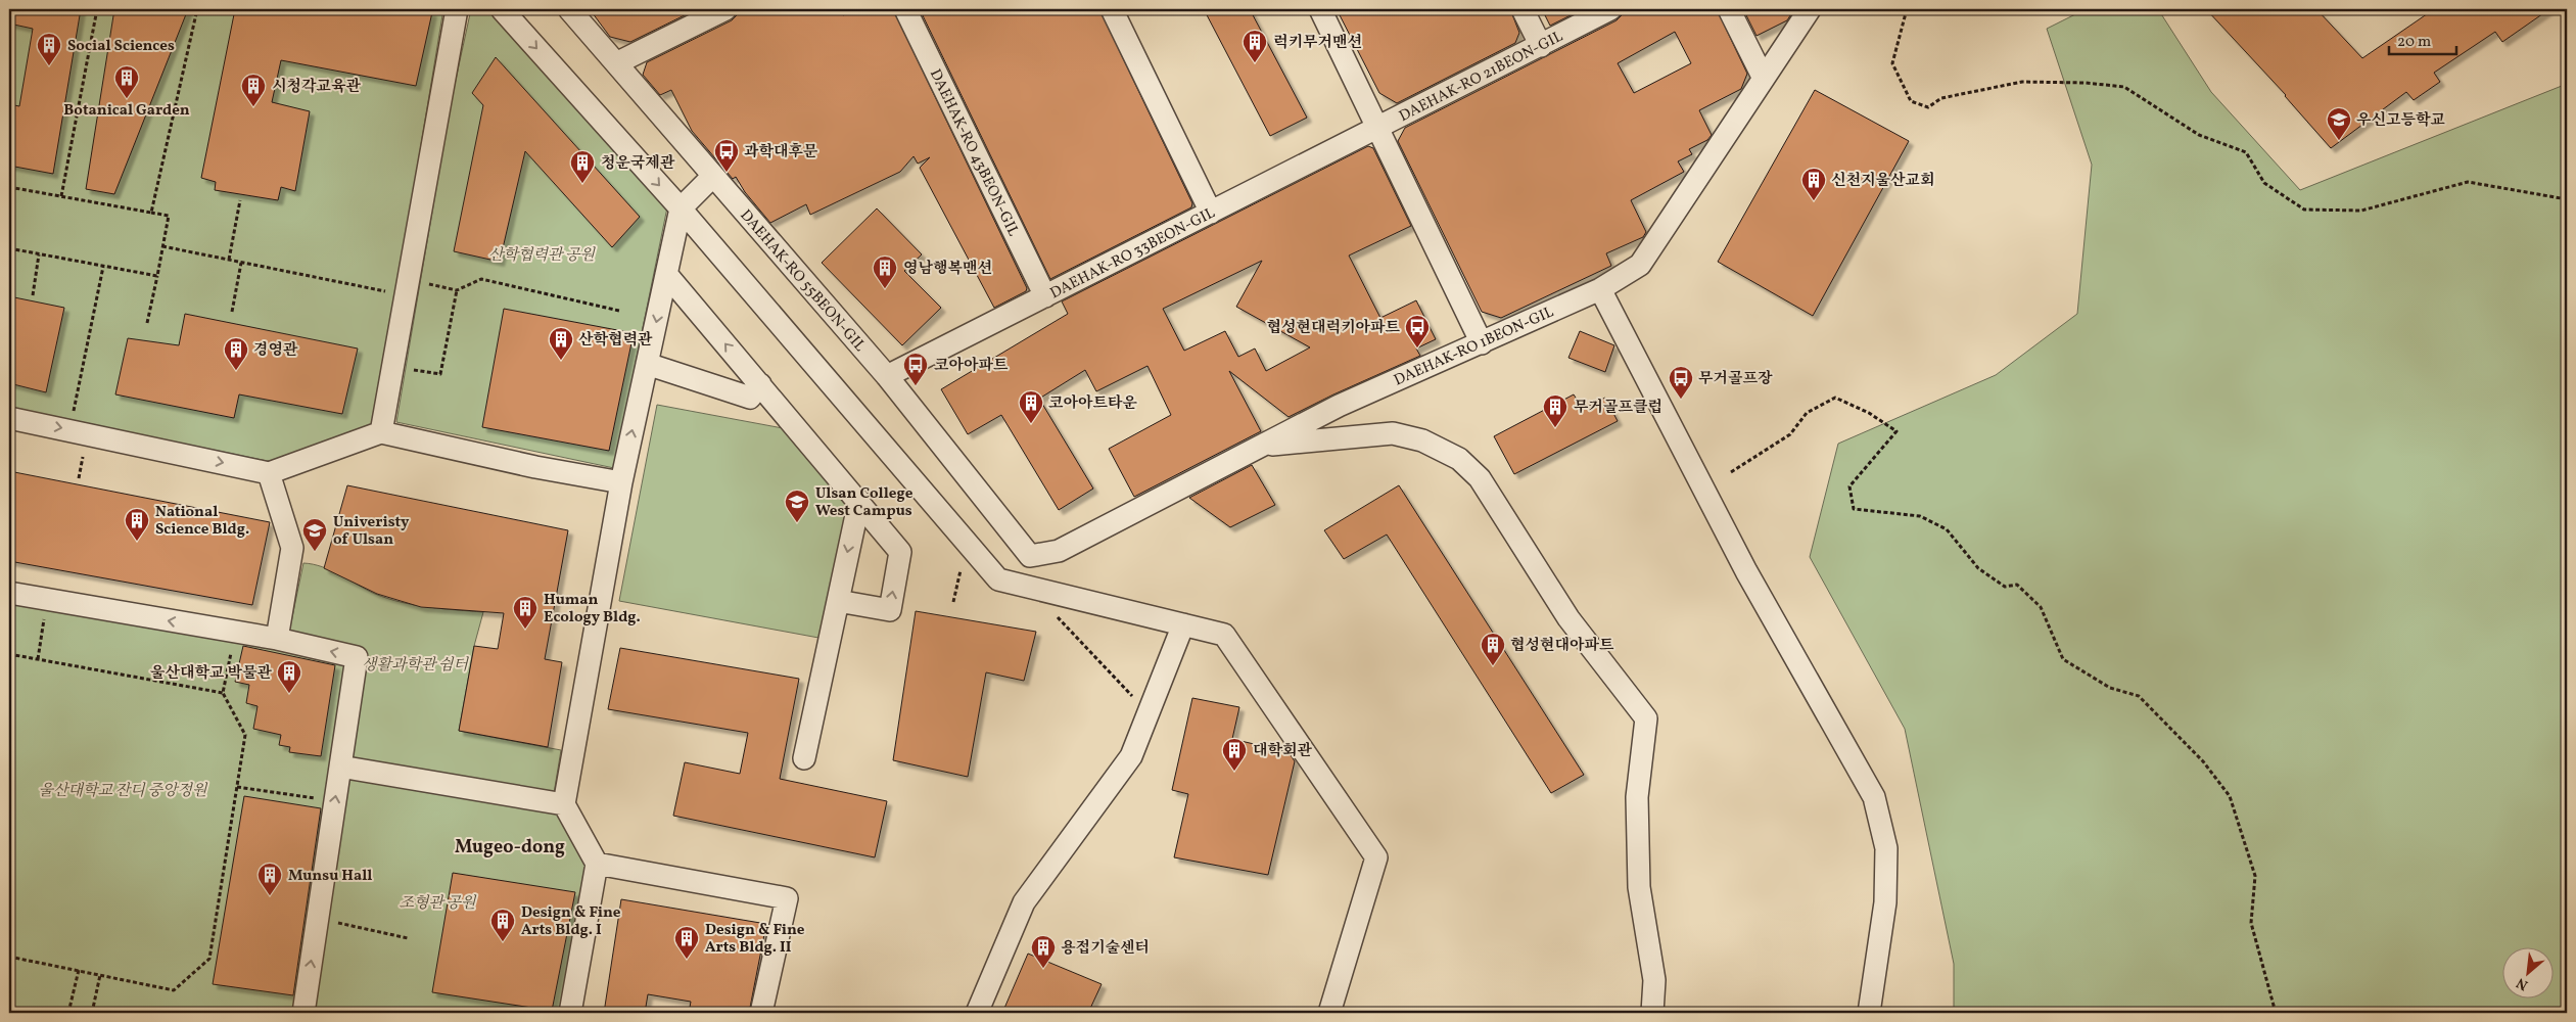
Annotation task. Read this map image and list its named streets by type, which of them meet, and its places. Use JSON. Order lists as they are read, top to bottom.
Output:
{
  "streets": {
    "street": [
      "DAEHAK-RO 21BEON-GIL",
      "DAEHAK-RO 43BEON-GIL",
      "DAEHAK-RO 33BEON-GIL",
      "DAEHAK-RO 55BEON-GIL",
      "DAEHAK-RO 1BEON-GIL"
    ]
  },
  "crossings": [
    ["DAEHAK-RO 21BEON-GIL", "DAEHAK-RO 33BEON-GIL"],
    ["DAEHAK-RO 43BEON-GIL", "DAEHAK-RO 33BEON-GIL"],
    ["DAEHAK-RO 33BEON-GIL", "DAEHAK-RO 55BEON-GIL"],
    ["DAEHAK-RO 55BEON-GIL", "DAEHAK-RO 1BEON-GIL"]
  ],
  "districts": ["Mugeo-dong"],
  "parks": [
    "산학협력관 공원",
    "생활과학관 쉼터",
    "울산대학교 잔디 중앙정원",
    "조형관 공원"
  ],
  "places": {
    "building": [
      "럭키무거맨션",
      "Social Sciences",
      "Botanical Garden",
      "시청각교육관",
      "청운국제관",
      "신천지울산교회",
      "영남행복맨션",
      "산학협력관",
      "경영관",
      "코아아트타운",
      "무거골프클럽",
      "National Science Bldg.",
      "Human Ecology Bldg.",
      "협성현대아파트",
      "울산대학교 박물관",
      "대학회관",
      "Munsu Hall",
      "Design & Fine Arts Bldg. I",
      "Design & Fine Arts Bldg. II",
      "용접기술센터"
    ],
    "school or university": ["우신고등학교", "Ulsan College West Campus", "Univeristy of Ulsan"],
    "bus stop": [
      "과학대후문",
      "협성현대럭키아파트",
      "코아아파트",
      "무거골프장"
    ]
  },
  "scale_bar": "20 m",
  "north": "bottom left"
}
